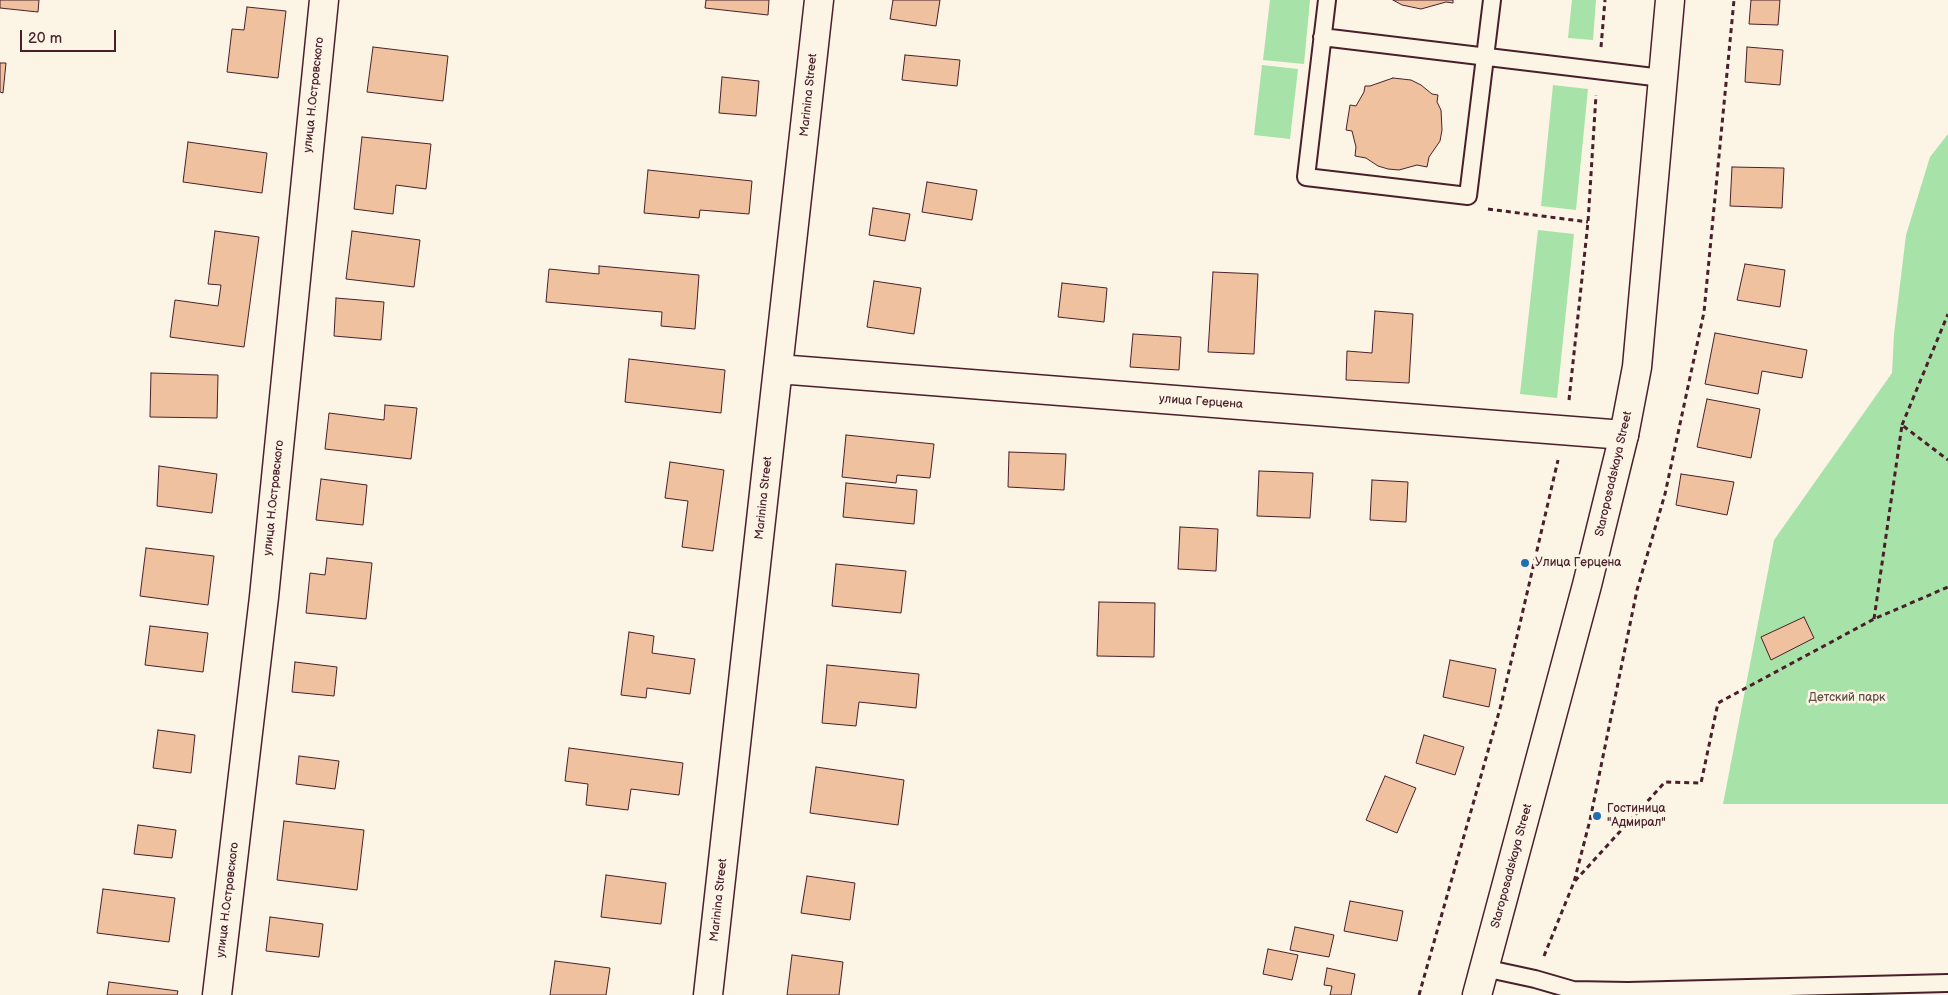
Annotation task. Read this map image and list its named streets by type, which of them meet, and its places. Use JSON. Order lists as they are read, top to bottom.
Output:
{
  "streets": {
    "street": [
      "улица Н.Островского",
      "Marinina Street",
      "улица Герцена",
      "Staroposadskaya Street"
    ]
  },
  "crossings": [
    ["Marinina Street", "улица Герцена"],
    ["улица Герцена", "Staroposadskaya Street"]
  ],
  "parks": ["Детский парк"],
  "places": ["Улица Герцена", "Гостиница \"Адмирал\""],
  "scale_bar": "20 m"
}
